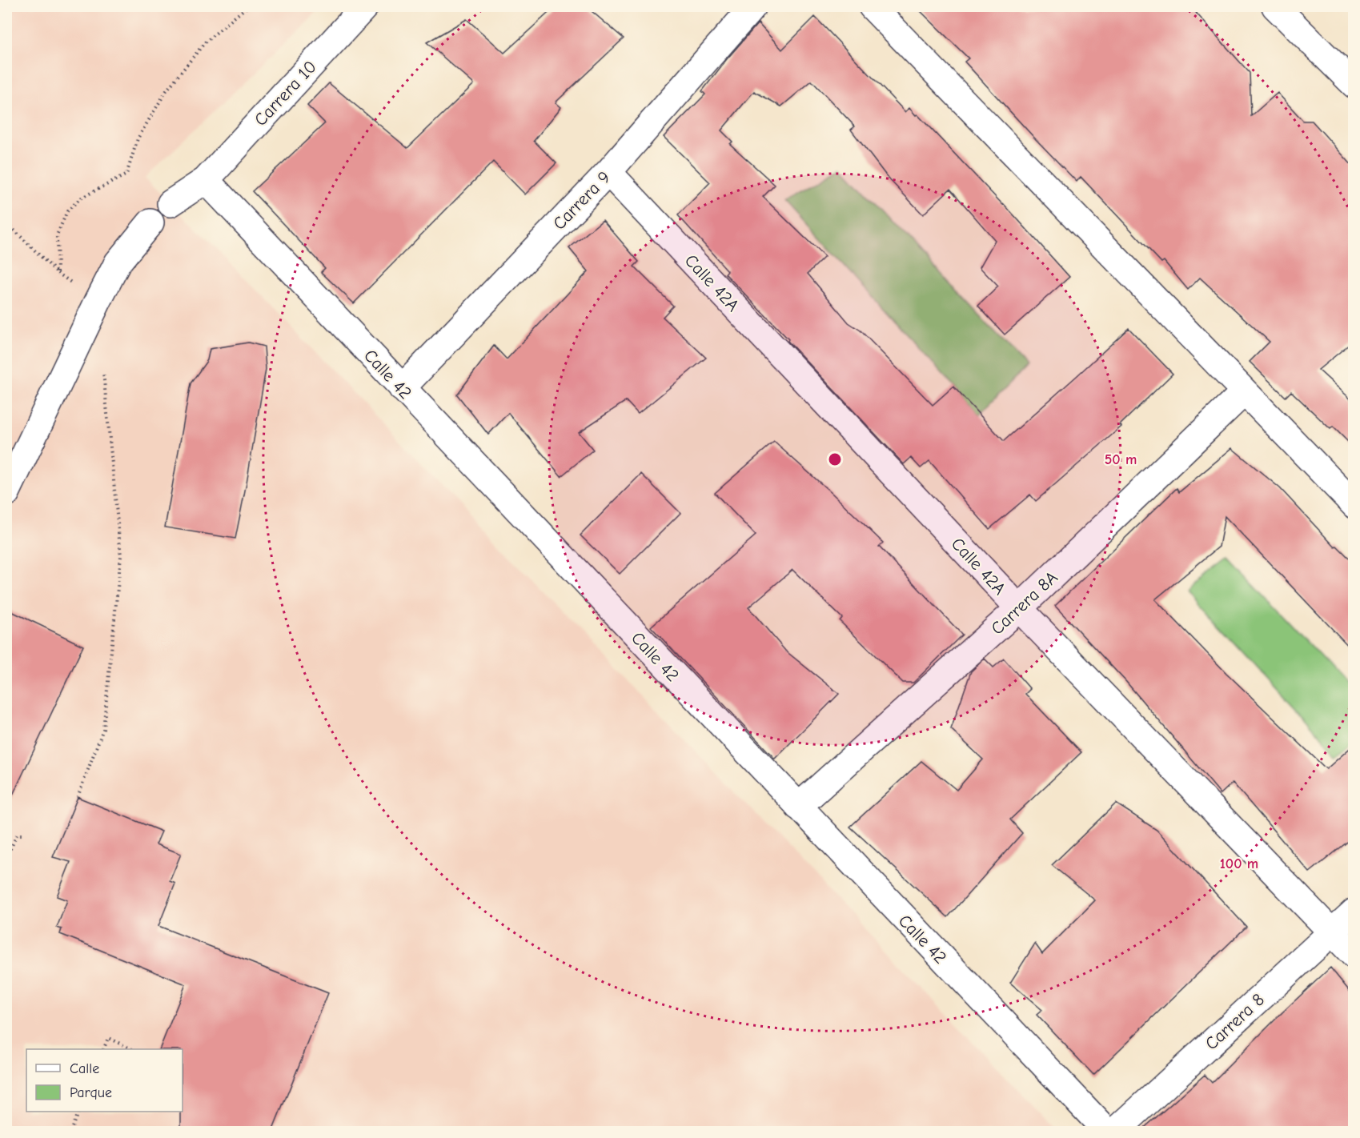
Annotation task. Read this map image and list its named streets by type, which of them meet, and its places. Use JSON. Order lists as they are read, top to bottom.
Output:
{
  "streets": {
    "street": [
      "Carrera 10",
      "Carrera 9",
      "Calle 42A",
      "Calle 42",
      "Carrera 8A",
      "Carrera 8"
    ]
  },
  "crossings": [
    ["Carrera 10", "Calle 42"],
    ["Carrera 9", "Calle 42A"],
    ["Carrera 9", "Calle 42"],
    ["Calle 42A", "Carrera 8A"],
    ["Calle 42A", "Carrera 8"],
    ["Calle 42", "Carrera 8A"]
  ],
  "legend": ["Calle", "Parque"],
  "rings": ["50 m", "100 m"]
}
